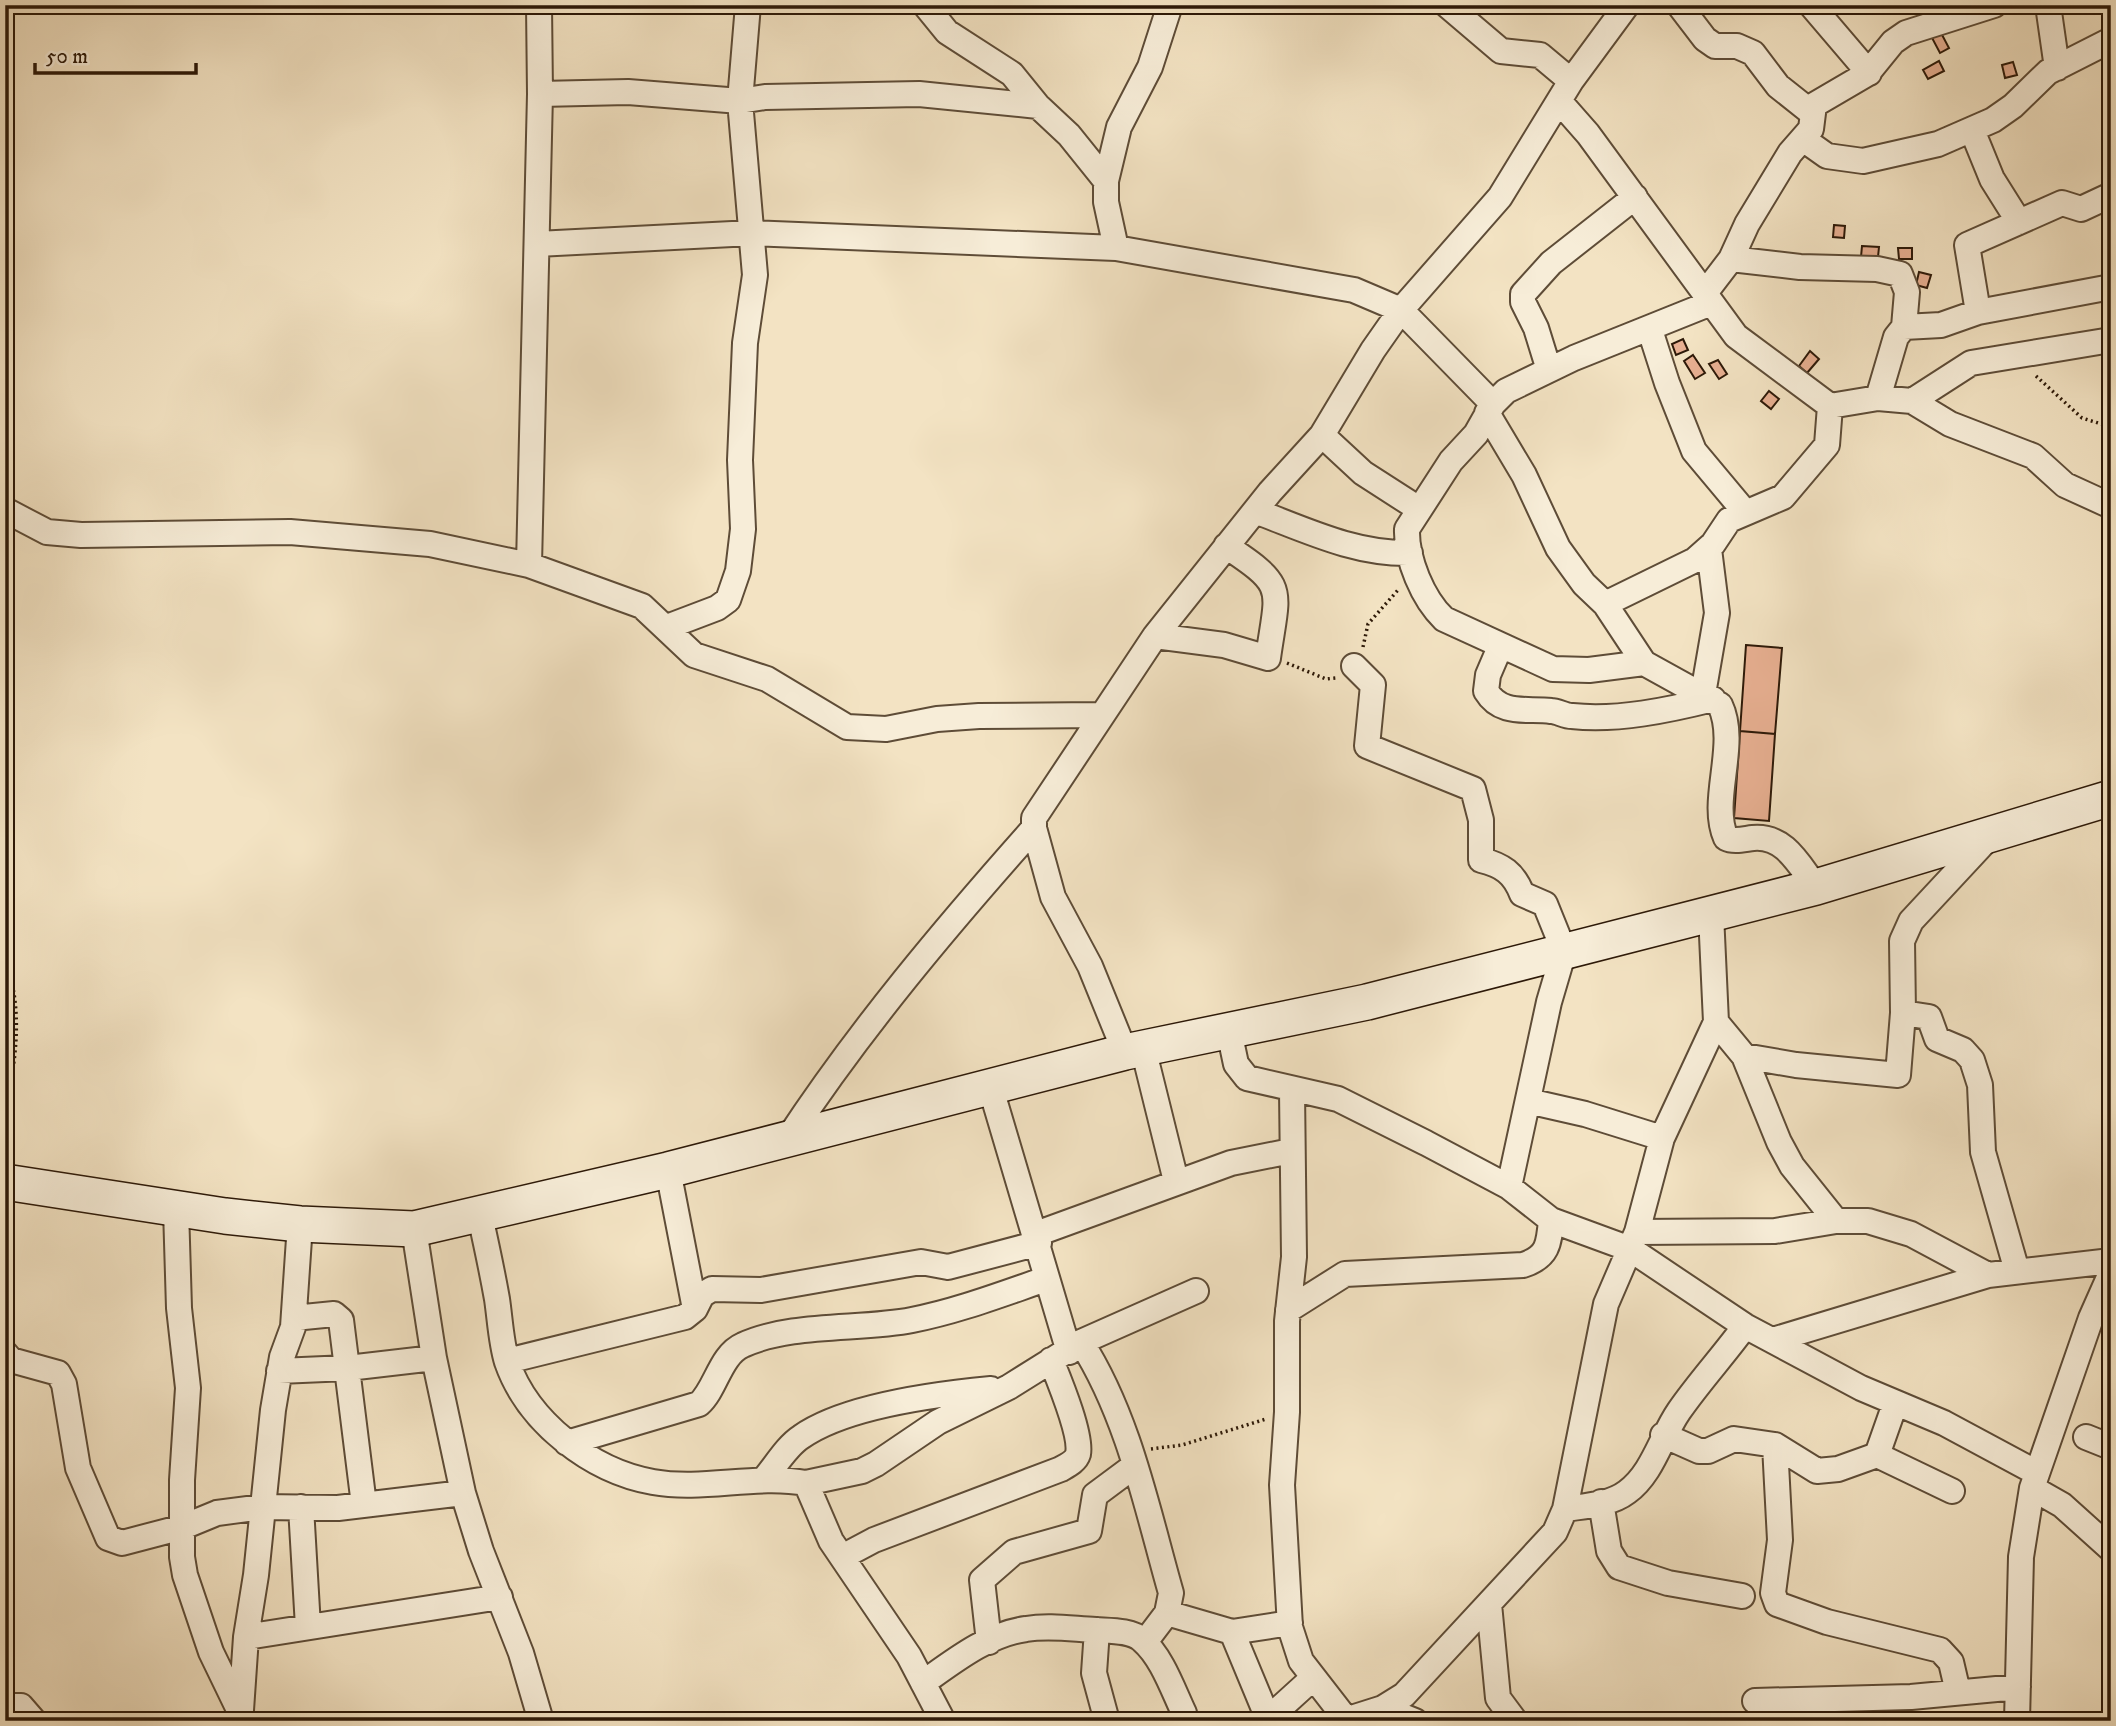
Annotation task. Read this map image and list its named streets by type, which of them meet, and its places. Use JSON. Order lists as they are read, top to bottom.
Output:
{
  "scale_bar": "50 m"
}
